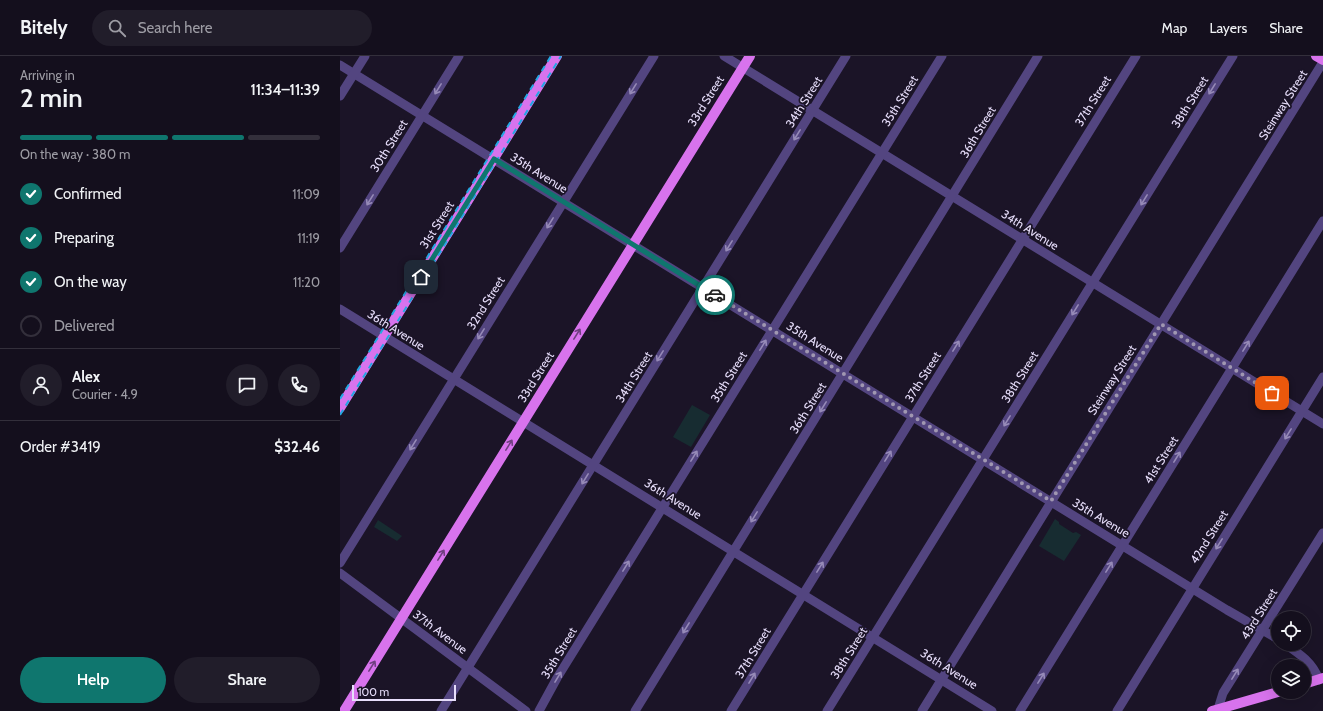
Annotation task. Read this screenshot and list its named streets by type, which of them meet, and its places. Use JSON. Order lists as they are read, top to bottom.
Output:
{
  "streets": {
    "main road": ["33rd Street", "31st Street"],
    "street": [
      "35th Street",
      "37th Street",
      "34th Street",
      "38th Street",
      "Steinway Street",
      "36th Street",
      "30th Street",
      "35th Avenue",
      "34th Avenue",
      "32nd Street",
      "36th Avenue",
      "41st Street",
      "42nd Street",
      "43rd Street",
      "37th Avenue"
    ]
  },
  "crossings": [
    ["33rd Street", "35th Avenue"],
    ["33rd Street", "34th Avenue"],
    ["33rd Street", "36th Avenue"],
    ["33rd Street", "37th Avenue"],
    ["35th Street", "35th Avenue"],
    ["35th Street", "34th Avenue"],
    ["35th Street", "36th Avenue"],
    ["37th Street", "35th Avenue"],
    ["37th Street", "34th Avenue"],
    ["37th Street", "36th Avenue"],
    ["34th Street", "35th Avenue"],
    ["34th Street", "34th Avenue"],
    ["34th Street", "36th Avenue"],
    ["34th Street", "37th Avenue"],
    ["38th Street", "35th Avenue"],
    ["38th Street", "34th Avenue"],
    ["38th Street", "36th Avenue"],
    ["Steinway Street", "35th Avenue"],
    ["Steinway Street", "34th Avenue"],
    ["Steinway Street", "36th Avenue"],
    ["36th Street", "35th Avenue"],
    ["36th Street", "34th Avenue"],
    ["36th Street", "36th Avenue"],
    ["30th Street", "35th Avenue"],
    ["35th Avenue", "31st Street"],
    ["35th Avenue", "32nd Street"],
    ["35th Avenue", "41st Street"],
    ["35th Avenue", "42nd Street"],
    ["35th Avenue", "43rd Street"],
    ["31st Street", "36th Avenue"],
    ["34th Avenue", "41st Street"],
    ["34th Avenue", "42nd Street"],
    ["32nd Street", "36th Avenue"]
  ],
  "one_way": [
    "33rd Street",
    "35th Street",
    "37th Street",
    "34th Street",
    "38th Street",
    "36th Street",
    "30th Street",
    "32nd Street",
    "41st Street",
    "42nd Street",
    "43rd Street"
  ],
  "scale_bar": "100 m",
  "page": {
    "header": "Bitely",
    "search": "Search here",
    "nav": ["Map", "Layers", "Share"],
    "heading": ["2 min", "Arriving in", "11:34–11:39"],
    "panel": [
      "Alex",
      "Courier · 4.9",
      "Order #3419",
      "$32.46"
    ],
    "bar": "On the way · 380 m",
    "list": [
      ["Confirmed", "11:09"],
      ["Preparing", "11:19"],
      ["On the way", "11:20"],
      "Delivered"
    ],
    "buttons": ["Help", "Share"],
    "scale": "100 m"
  }
}
